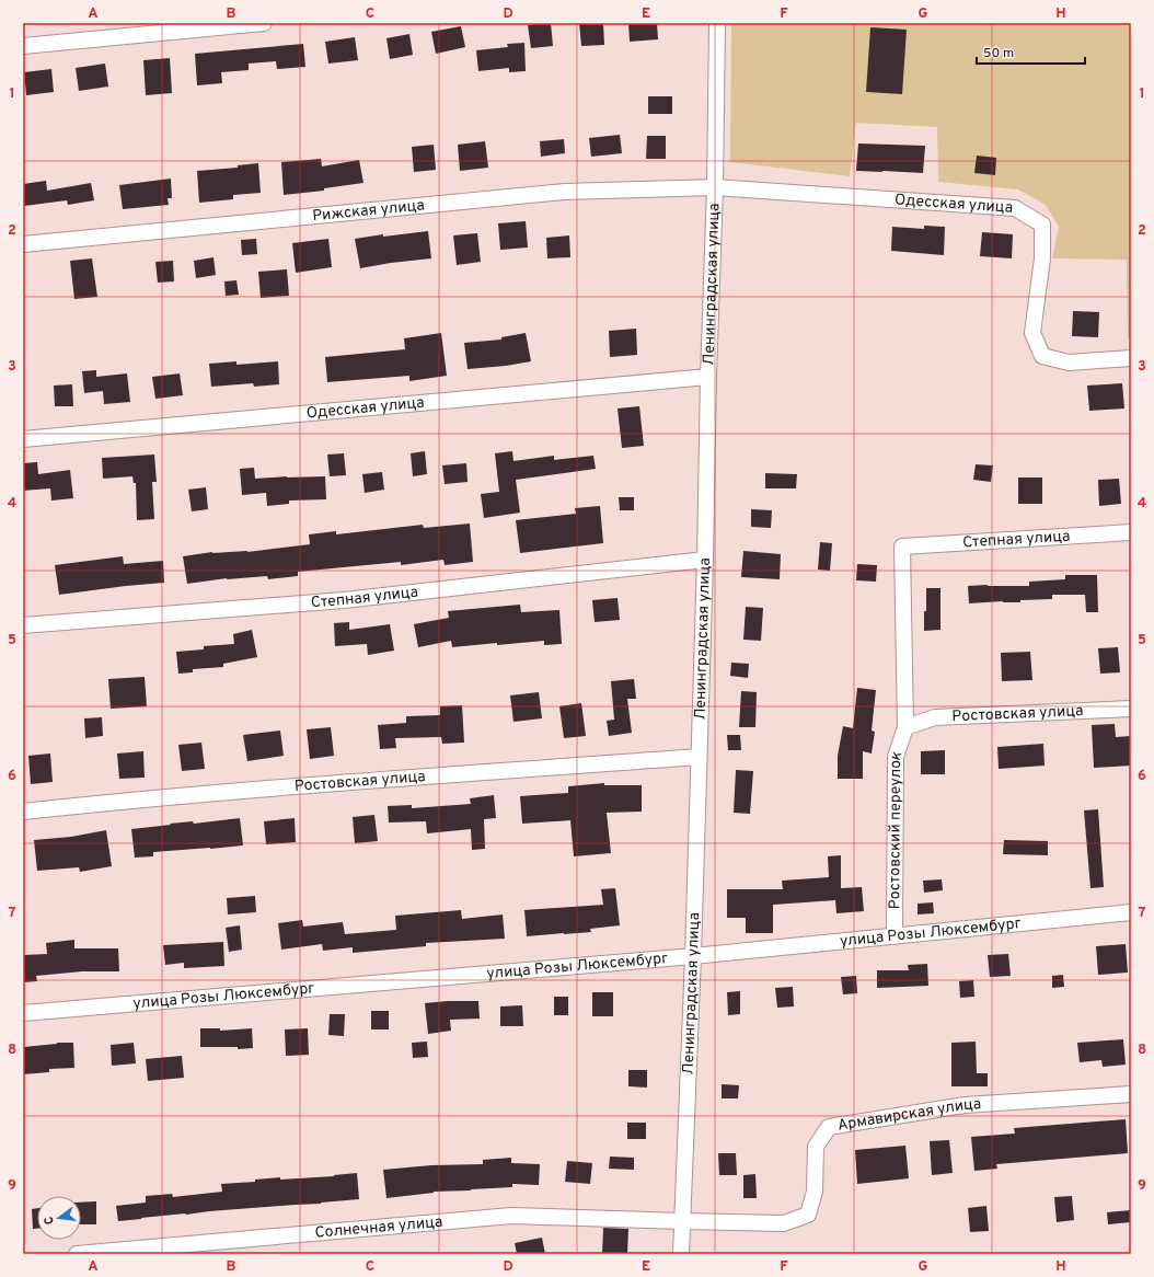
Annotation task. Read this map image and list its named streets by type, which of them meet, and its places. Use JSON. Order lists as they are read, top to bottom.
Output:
{
  "streets": {
    "street": [
      "Одесская улица",
      "Рижская улица",
      "Ленинградская улица",
      "Степная улица",
      "Ростовская улица",
      "Ростовский переулок",
      "улица Розы Люксембург",
      "Армавирская улица",
      "Солнечная улица"
    ]
  },
  "crossings": [
    ["Одесская улица", "Рижская улица"],
    ["Одесская улица", "Ленинградская улица"],
    ["Рижская улица", "Ленинградская улица"],
    ["Ленинградская улица", "Степная улица"],
    ["Ленинградская улица", "Ростовская улица"],
    ["Ленинградская улица", "улица Розы Люксембург"],
    ["Ленинградская улица", "Армавирская улица"],
    ["Ленинградская улица", "Солнечная улица"],
    ["Степная улица", "Ростовская улица"],
    ["Степная улица", "Ростовский переулок"],
    ["Ростовская улица", "Ростовский переулок"],
    ["Ростовский переулок", "улица Розы Люксембург"],
    ["Армавирская улица", "Солнечная улица"]
  ],
  "scale_bar": "50 m",
  "north": "left",
  "grid": {
    "columns": [
      "A",
      "B",
      "C",
      "D",
      "E",
      "F",
      "G",
      "H"
    ],
    "rows": [
      "1",
      "2",
      "3",
      "4",
      "5",
      "6",
      "7",
      "8",
      "9"
    ]
  }
}
